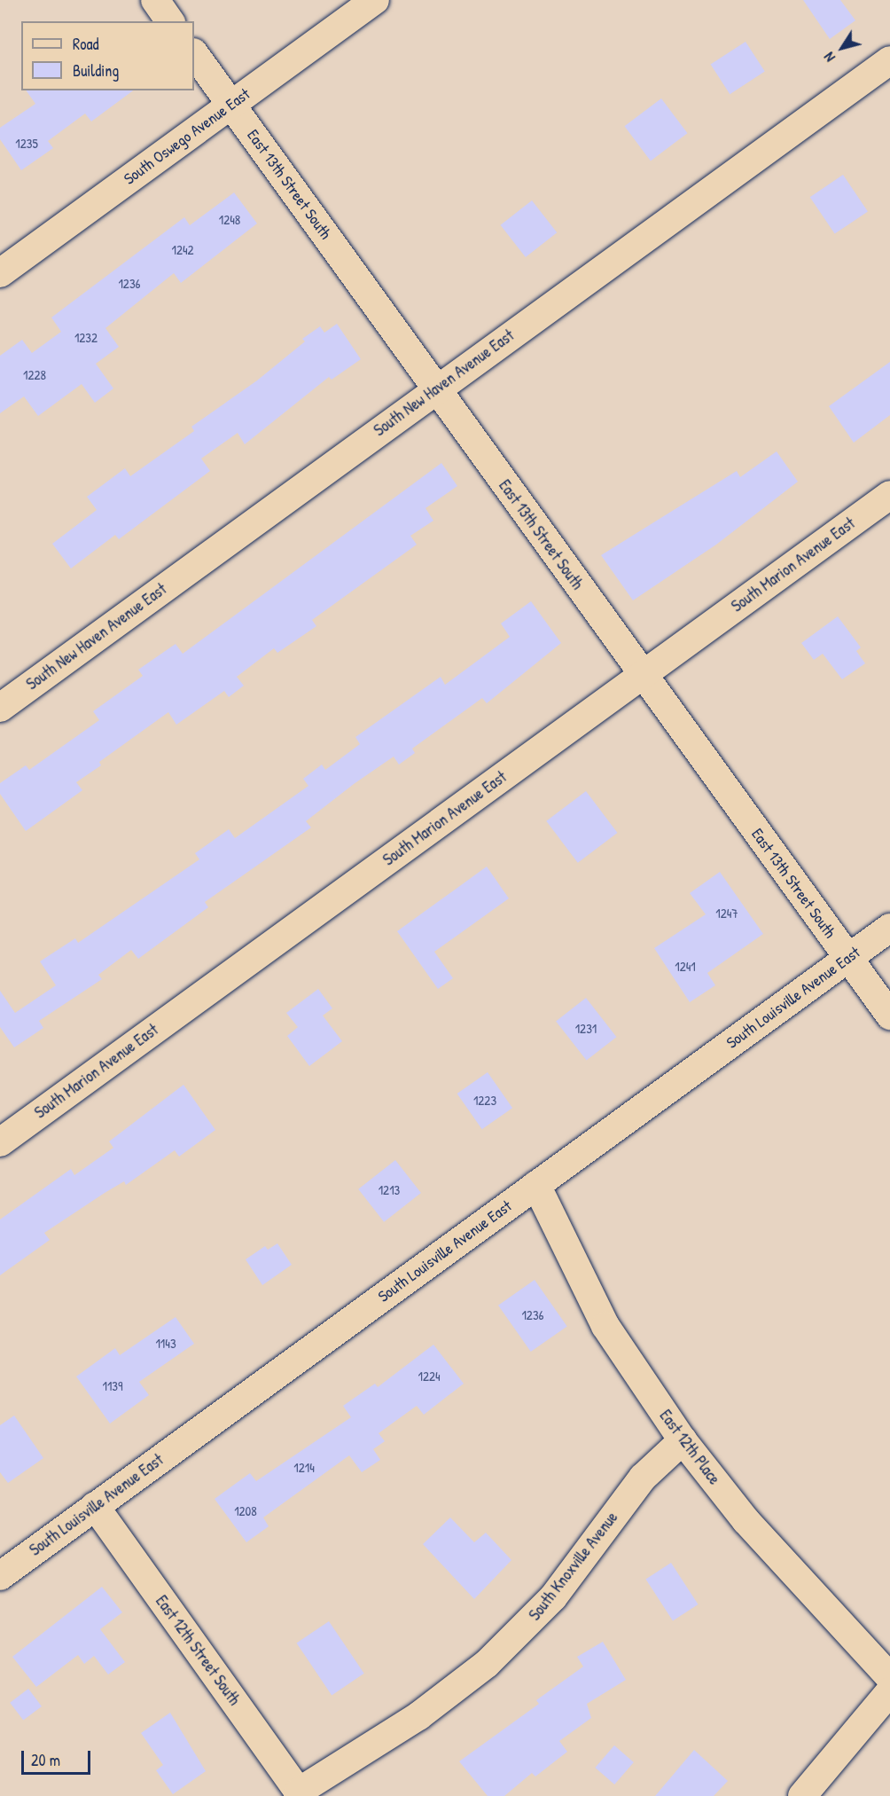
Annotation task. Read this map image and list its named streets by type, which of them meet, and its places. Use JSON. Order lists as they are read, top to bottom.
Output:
{
  "streets": {
    "street": [
      "South Oswego Avenue East",
      "East 13th Street South",
      "South New Haven Avenue East",
      "South Marion Avenue East",
      "South Louisville Avenue East",
      "East 12th Place",
      "South Knoxville Avenue",
      "East 12th Street South"
    ]
  },
  "crossings": [
    ["South Oswego Avenue East", "East 13th Street South"],
    ["East 13th Street South", "South New Haven Avenue East"],
    ["East 13th Street South", "South Marion Avenue East"],
    ["East 13th Street South", "South Louisville Avenue East"],
    ["South Louisville Avenue East", "East 12th Place"],
    ["South Louisville Avenue East", "East 12th Street South"],
    ["East 12th Place", "South Knoxville Avenue"],
    ["South Knoxville Avenue", "East 12th Street South"]
  ],
  "house_numbers": [
    "1235",
    "1248",
    "1242",
    "1236",
    "1232",
    "1228",
    "1247",
    "1241",
    "1231",
    "1223",
    "1213",
    "1236",
    "1143",
    "1224",
    "1139",
    "1214",
    "1208"
  ],
  "legend": ["Road", "Building"],
  "scale_bar": "20 m",
  "north": "bottom left"
}
